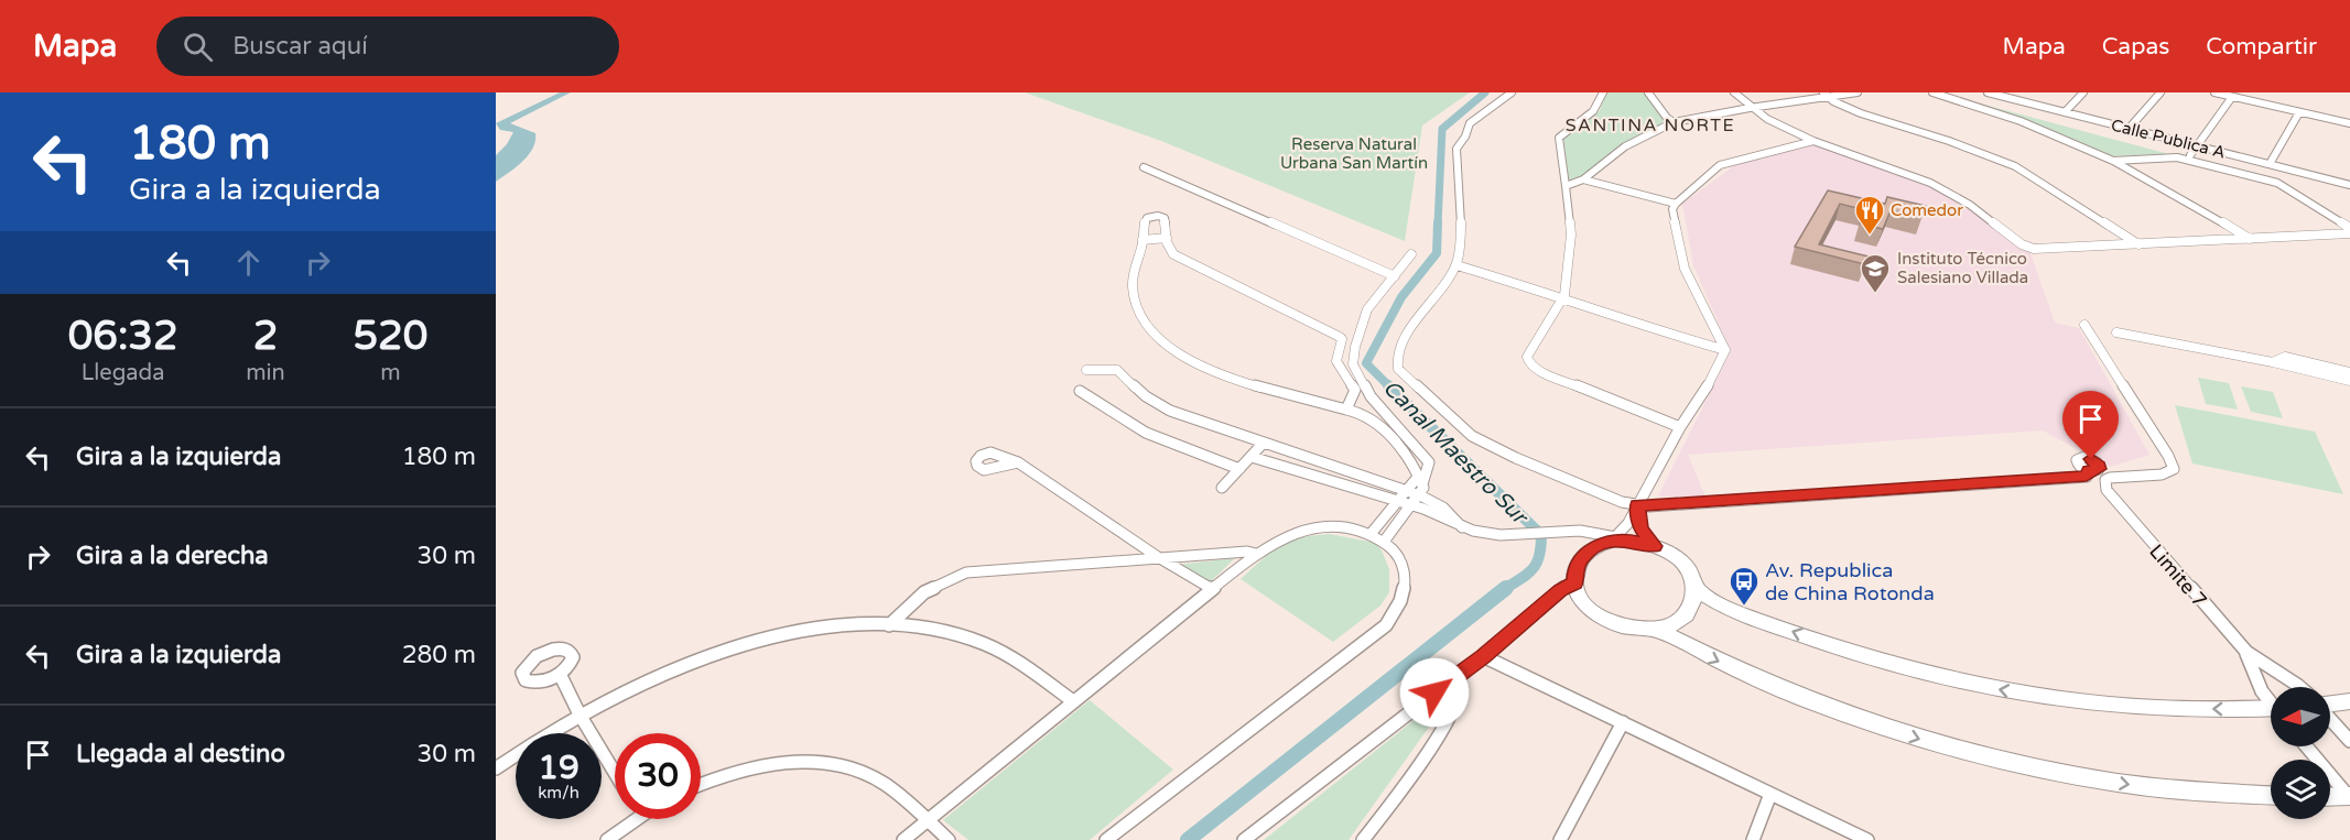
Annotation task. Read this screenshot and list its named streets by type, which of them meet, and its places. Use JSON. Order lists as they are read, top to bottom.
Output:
{
  "streets": {
    "street": ["Calle Publica A", "Limite 7"]
  },
  "districts": ["SANTINA NORTE"],
  "water": ["Canal Maestro Sur"],
  "parks": ["Reserva Natural Urbana San Martín"],
  "places": {
    "restaurant": ["Comedor"],
    "school or university": ["Instituto Técnico Salesiano Villada"],
    "bus stop": ["Av. Republica de China Rotonda"]
  },
  "north": "left",
  "page": {
    "header": "Mapa",
    "search": "Buscar aquí",
    "nav": ["Mapa", "Capas", "Compartir"],
    "turn": ["180 m", "Gira a la izquierda"],
    "eta": [
      "06:32",
      "Llegada",
      "2",
      "min",
      "520",
      "m"
    ],
    "list": [
      {
        "name": "Gira a la izquierda",
        "value": "180 m"
      },
      {
        "name": "Gira a la derecha",
        "value": "30 m"
      },
      {
        "name": "Gira a la izquierda",
        "value": "280 m"
      },
      {
        "name": "Llegada al destino",
        "value": "30 m"
      }
    ],
    "speed": "19 km/h",
    "limit": "30"
  }
}
